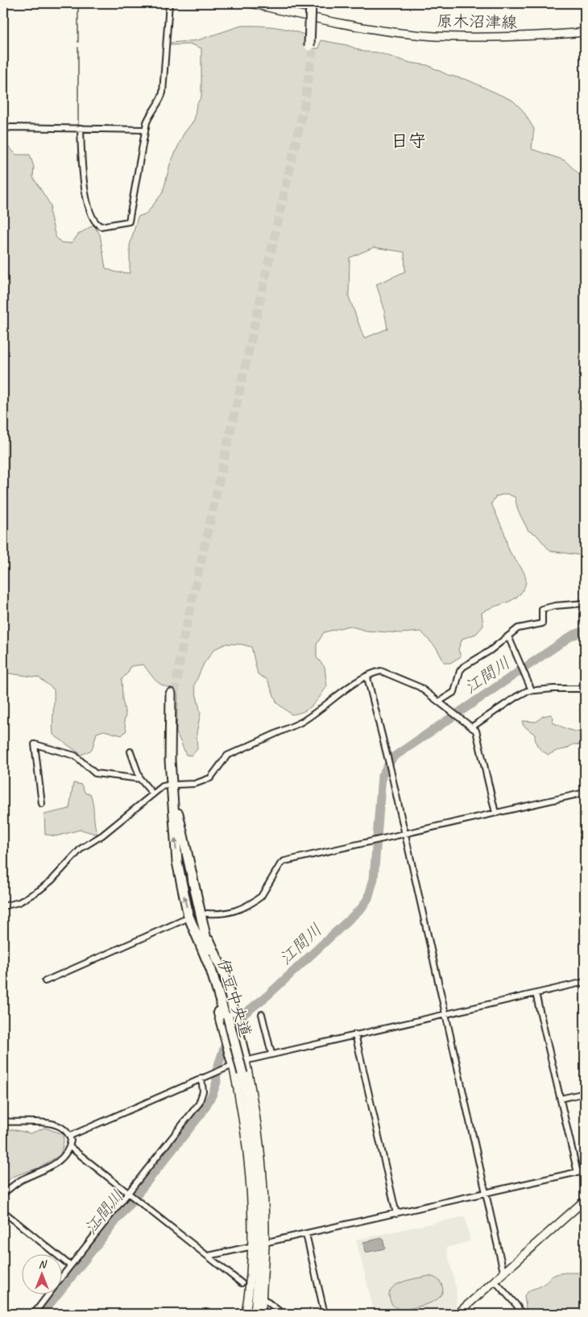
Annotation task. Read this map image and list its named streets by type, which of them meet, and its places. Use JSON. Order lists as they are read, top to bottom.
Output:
{
  "streets": {
    "highway": ["伊豆中央道"],
    "main road": ["原木沼津線"]
  },
  "districts": ["日守"],
  "water": ["江間川"],
  "north": "top"
}
